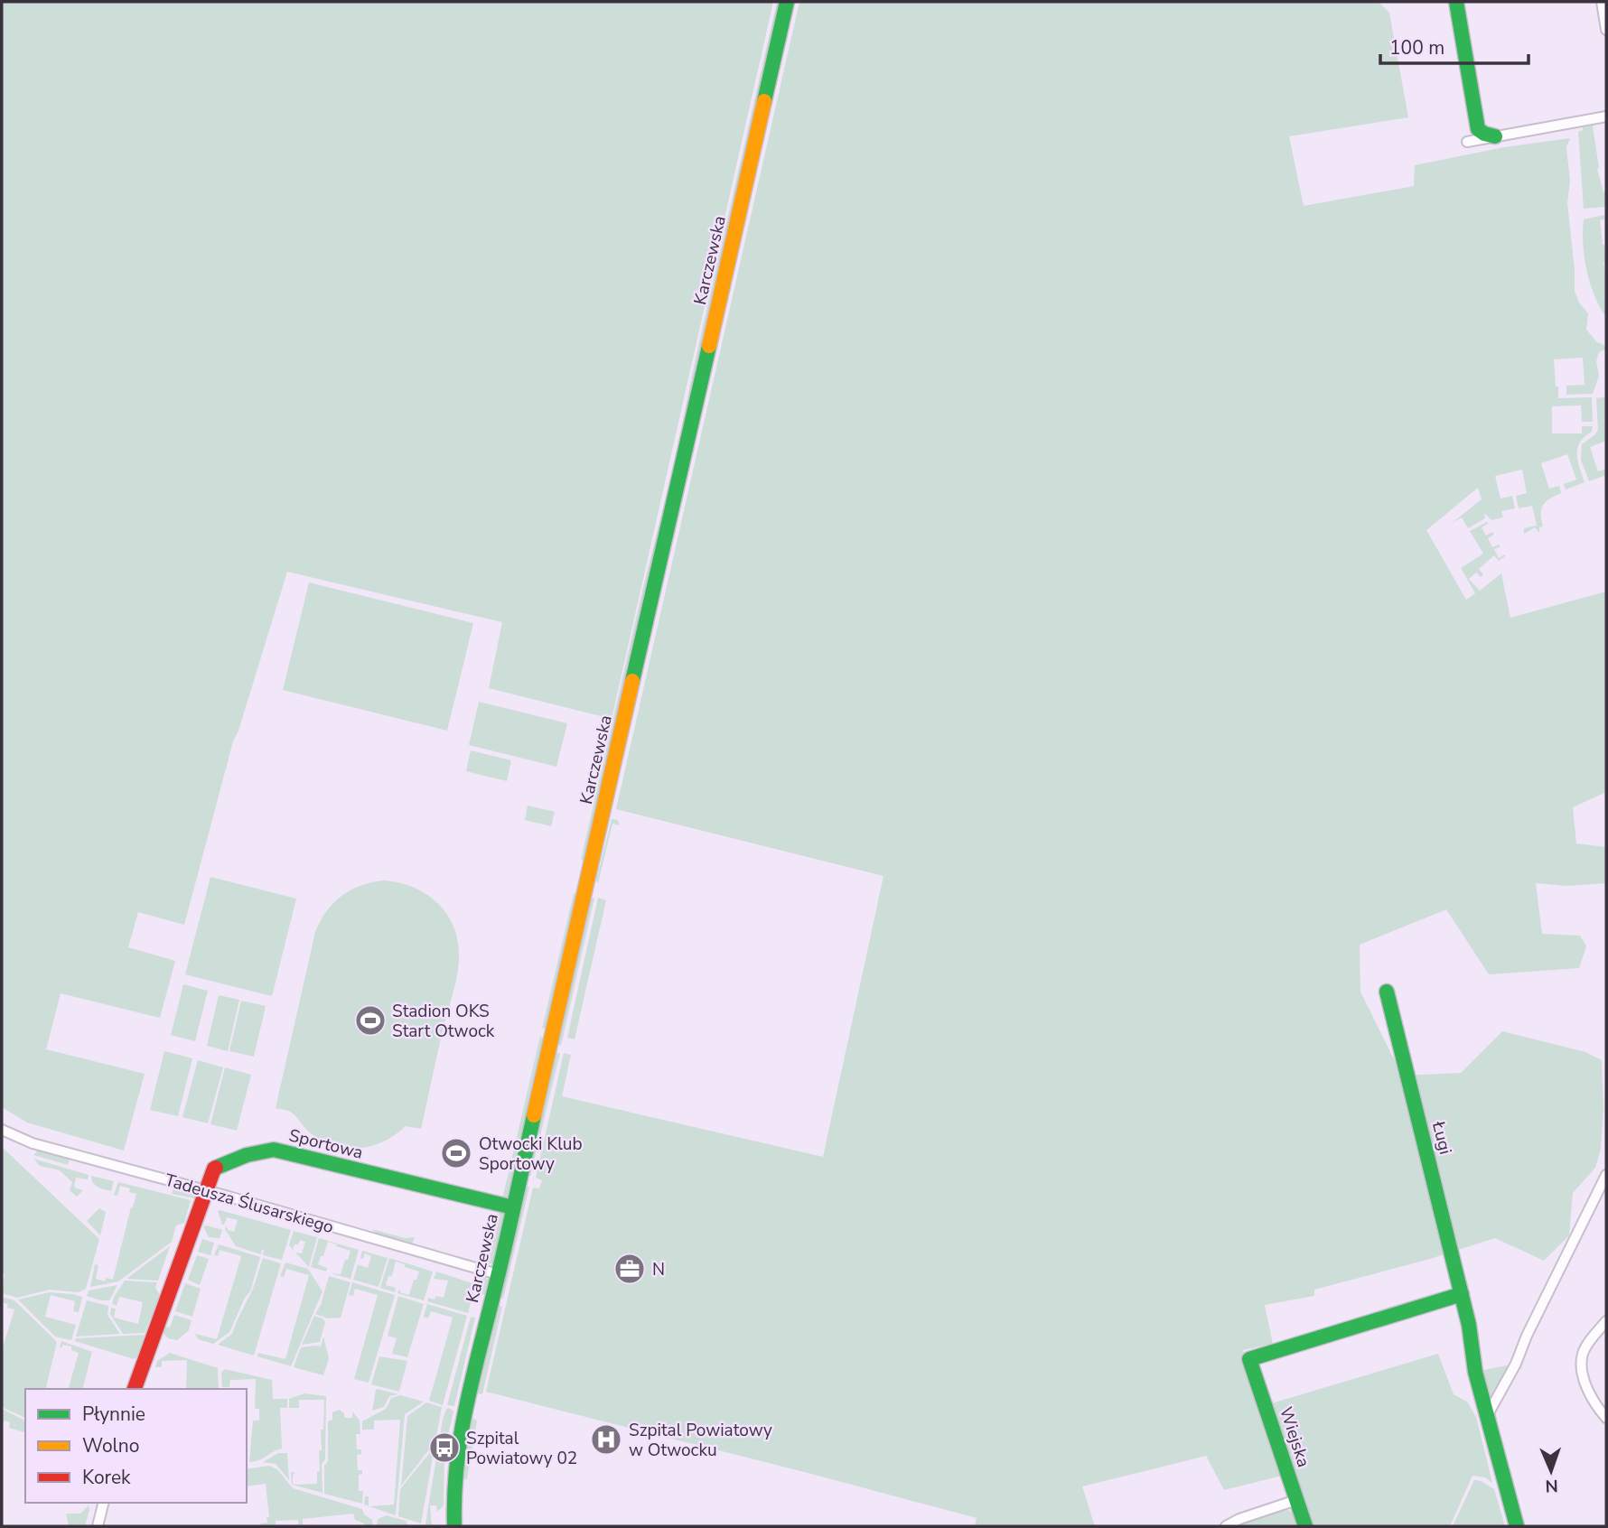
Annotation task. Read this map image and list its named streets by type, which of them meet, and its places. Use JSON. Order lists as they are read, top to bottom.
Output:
{
  "streets": {
    "street": [
      "Karczewska",
      "Ługi",
      "Sportowa",
      "Tadeusza Ślusarskiego",
      "Wiejska"
    ]
  },
  "crossings": [
    ["Karczewska", "Sportowa"],
    ["Karczewska", "Tadeusza Ślusarskiego"],
    ["Ługi", "Wiejska"],
    ["Sportowa", "Tadeusza Ślusarskiego"]
  ],
  "places": {
    "sports": ["Stadion OKS Start Otwock", "Otwocki Klub Sportowy"],
    "office": ["N"],
    "hospital": ["Szpital Powiatowy w Otwocku"],
    "bus stop": ["Szpital Powiatowy 02"]
  },
  "legend": ["Płynnie", "Wolno", "Korek"],
  "scale_bar": "100 m",
  "north": "bottom"
}
